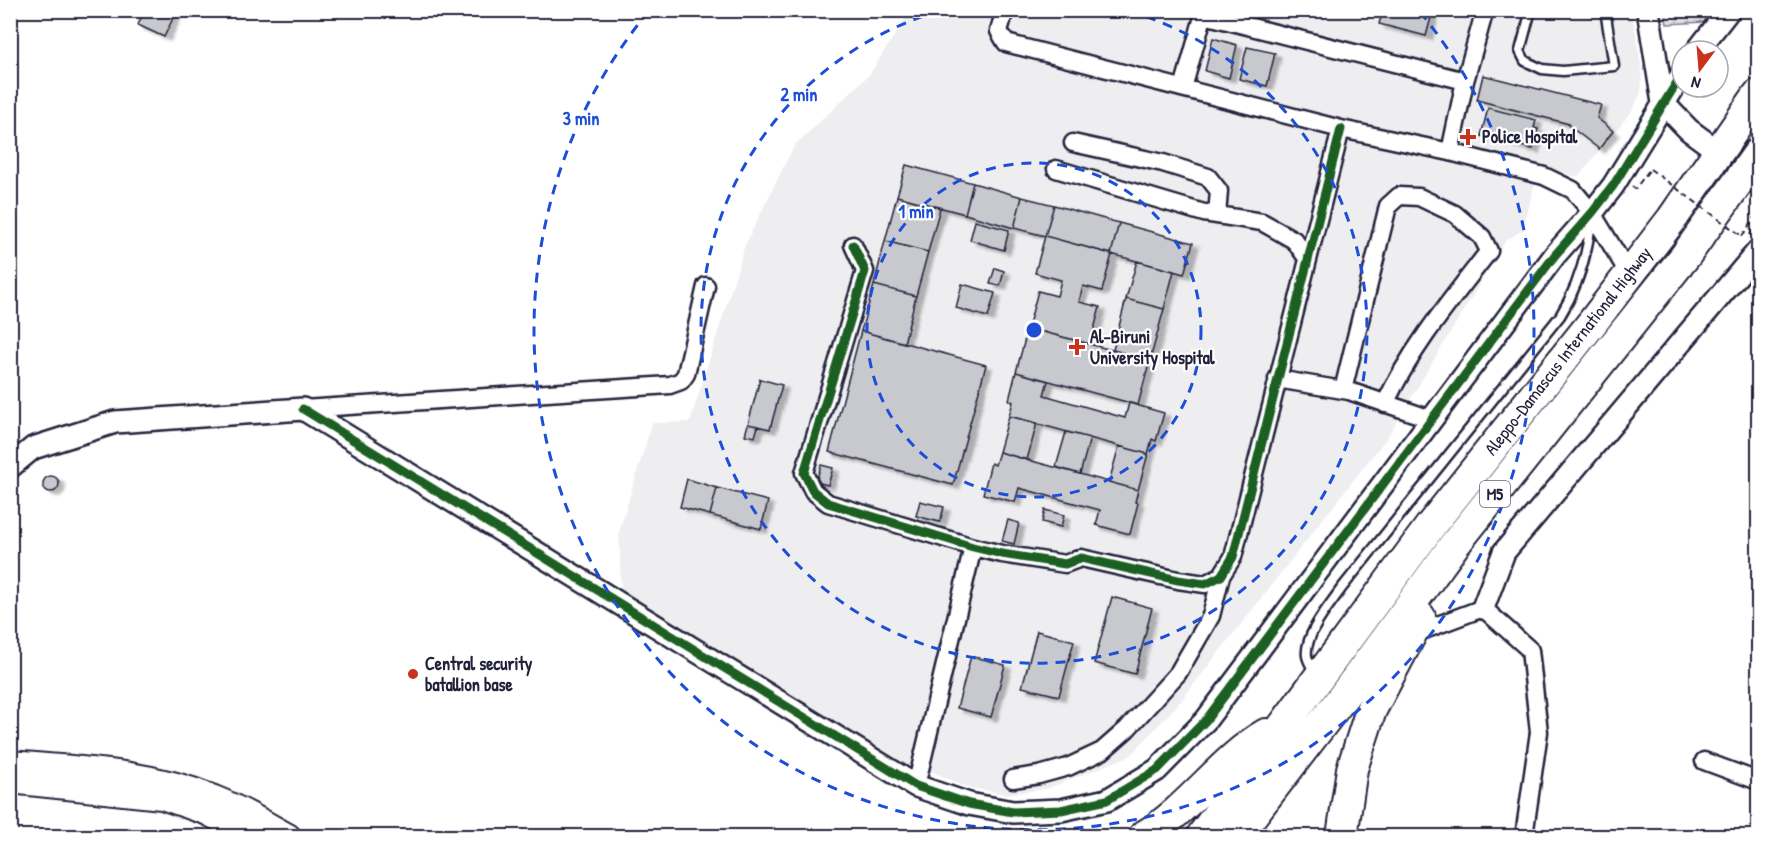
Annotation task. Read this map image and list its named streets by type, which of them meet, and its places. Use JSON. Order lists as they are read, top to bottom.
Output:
{
  "streets": {
    "highway": ["Aleppo-Damascus International Highway", "M5"]
  },
  "places": {
    "health": ["Police Hospital", "Al-Biruni University Hospital"],
    "other": ["Central security batallion base"]
  },
  "north": "bottom",
  "rings": ["2 min", "3 min", "1 min"]
}
